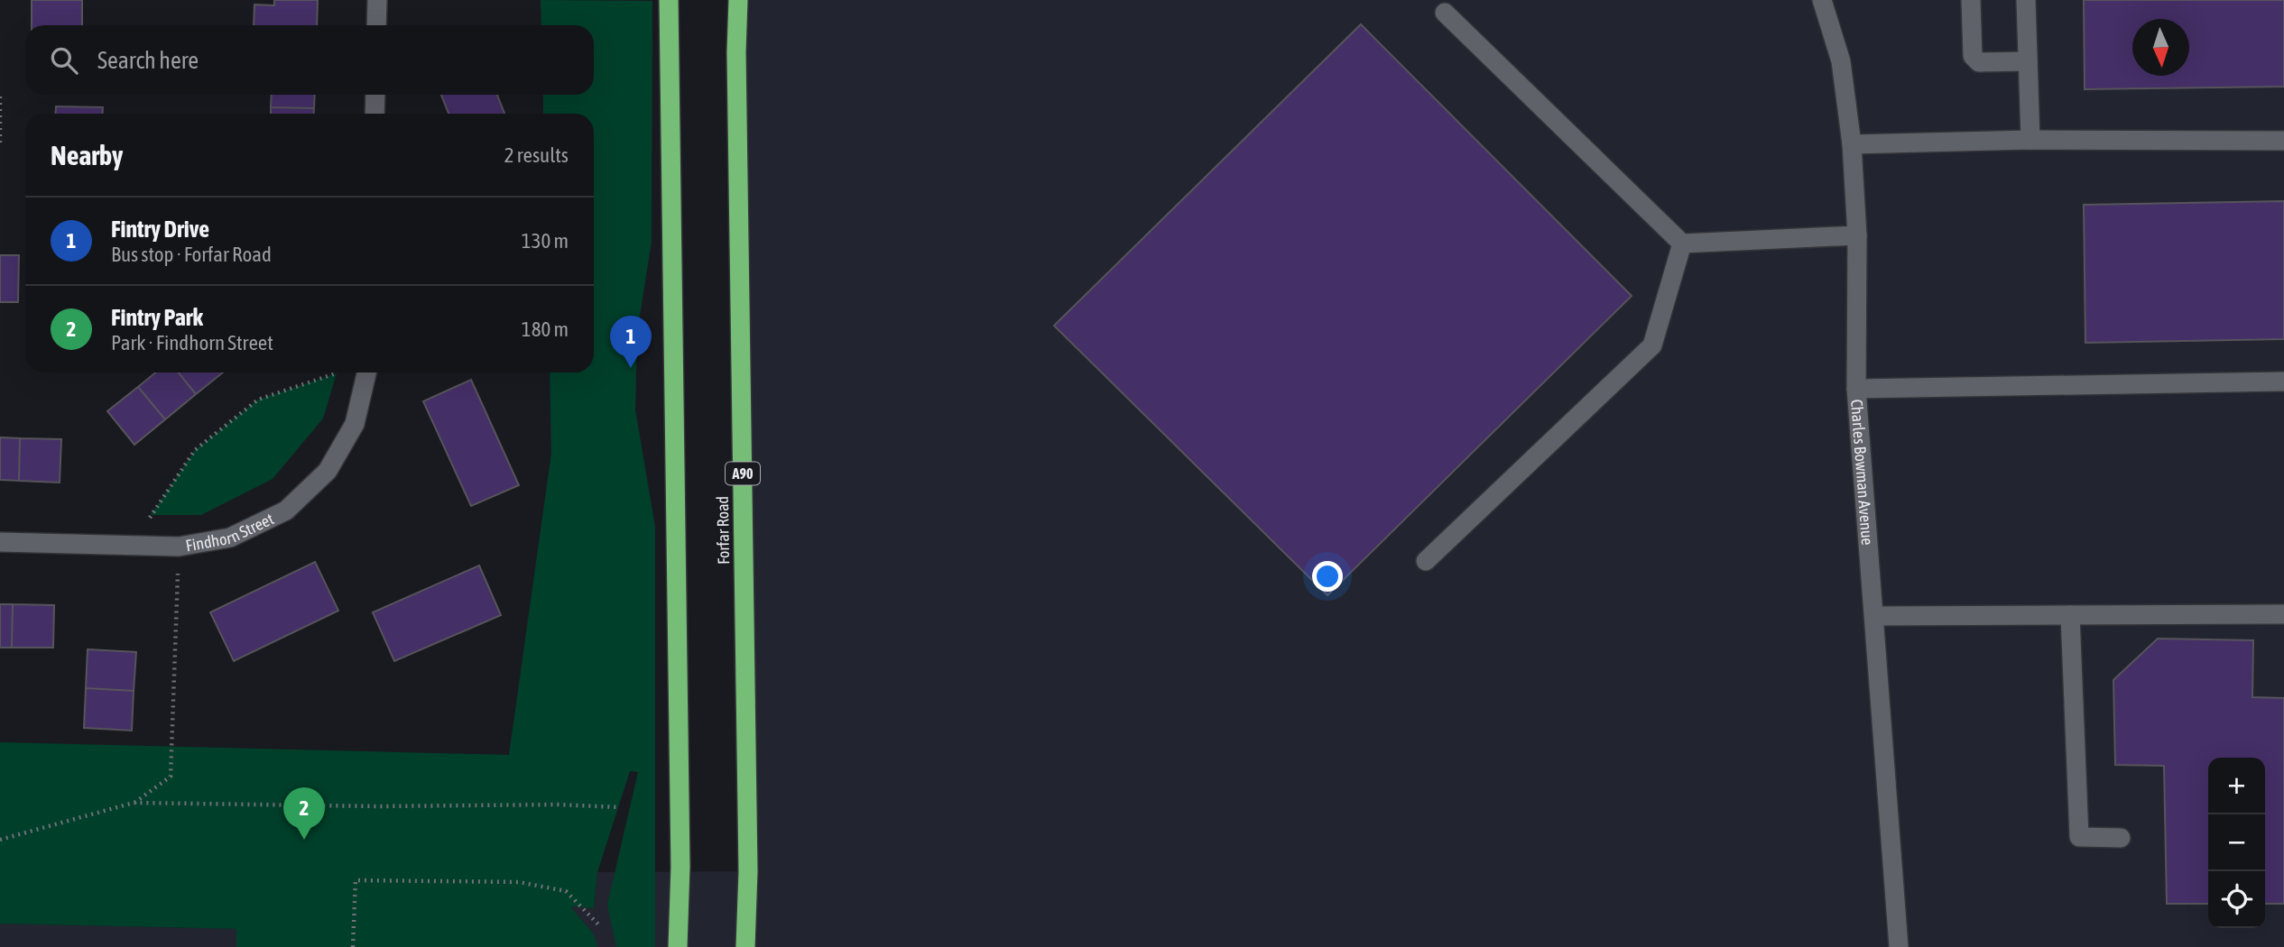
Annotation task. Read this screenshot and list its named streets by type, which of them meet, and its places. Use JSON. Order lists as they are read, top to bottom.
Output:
{
  "streets": {
    "highway": ["A90", "Forfar Road"],
    "street": ["Charles Bowman Avenue", "Findhorn Street"]
  },
  "north": "bottom",
  "page": {
    "search": "Search here",
    "heading": ["Nearby", "2 results"],
    "list": [
      {
        "mark": "1",
        "name": "Fintry Drive",
        "note": "Bus stop · Forfar Road",
        "value": "130 m"
      },
      {
        "mark": "2",
        "name": "Fintry Park",
        "note": "Park · Findhorn Street",
        "value": "180 m"
      }
    ],
    "pins": ["1", "2"],
    "map_buttons": ["+", "−"]
  }
}
